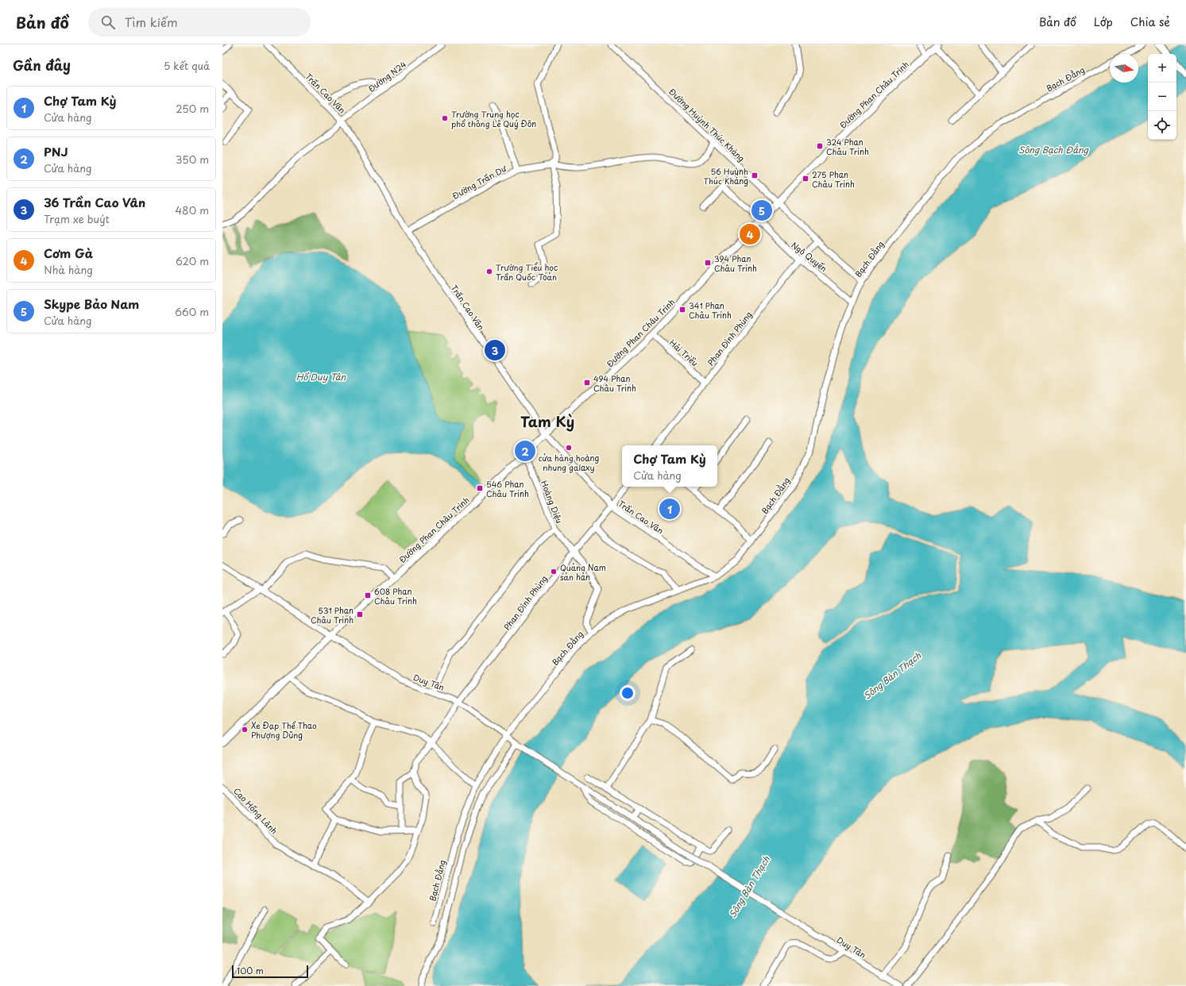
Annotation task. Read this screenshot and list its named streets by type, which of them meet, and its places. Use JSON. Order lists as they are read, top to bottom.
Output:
{
  "streets": {
    "main road": ["Đường Phan Châu Trinh"],
    "street": [
      "Đường N24",
      "Bạch Đằng",
      "Trần Cao Vân",
      "Đường Huỳnh Thúc Kháng",
      "Đường Trần Dư",
      "Ngô Quyền",
      "Phan Đình Phùng",
      "Hải Triều",
      "Hoàng Diệu",
      "Duy Tân",
      "Cao Hồng Lãnh"
    ]
  },
  "crossings": [
    ["Đường N24", "Trần Cao Vân"],
    ["Bạch Đằng", "Trần Cao Vân"],
    ["Bạch Đằng", "Đường Huỳnh Thúc Kháng"],
    ["Bạch Đằng", "Ngô Quyền"],
    ["Bạch Đằng", "Hoàng Diệu"],
    ["Bạch Đằng", "Duy Tân"],
    ["Trần Cao Vân", "Đường Phan Châu Trinh"],
    ["Trần Cao Vân", "Đường Trần Dư"],
    ["Trần Cao Vân", "Phan Đình Phùng"],
    ["Đường Phan Châu Trinh", "Đường Huỳnh Thúc Kháng"],
    ["Đường Phan Châu Trinh", "Ngô Quyền"],
    ["Đường Phan Châu Trinh", "Hải Triều"],
    ["Đường Phan Châu Trinh", "Hoàng Diệu"],
    ["Đường Phan Châu Trinh", "Duy Tân"],
    ["Đường Huỳnh Thúc Kháng", "Phan Đình Phùng"],
    ["Ngô Quyền", "Phan Đình Phùng"],
    ["Phan Đình Phùng", "Hải Triều"],
    ["Phan Đình Phùng", "Hoàng Diệu"],
    ["Phan Đình Phùng", "Duy Tân"]
  ],
  "districts": ["Tam Kỳ"],
  "water": ["Sông Bạch Đằng", "Hồ Duy Tân", "Sông Bàn Thạch"],
  "places": {
    "other": [
      "Trường Trung học phổ thông Lê Quý Đôn",
      "Trường Tiểu học Trần Quốc Toản",
      "cửa hàng hoàng nhung galaxy",
      "Quảng Nam sản hản",
      "Xe Đạp Thể Thao Phượng Dũng"
    ],
    "transit": [
      "324 Phan Châu Trinh",
      "56 Huỳnh Thúc Kháng",
      "275 Phan Châu Trinh",
      "394 Phan Châu Trinh",
      "341 Phan Châu Trinh",
      "494 Phan Châu Trinh",
      "546 Phan Châu Trinh",
      "608 Phan Châu Trinh",
      "531 Phan Châu Trinh"
    ]
  },
  "scale_bar": "100 m",
  "north": "right",
  "page": {
    "header": "Bản đồ",
    "search": "Tìm kiếm",
    "nav": ["Bản đồ", "Lớp", "Chia sẻ"],
    "heading": ["Gần đây", "5 kết quả"],
    "map_buttons": ["+", "−"],
    "list": [
      {
        "mark": "1",
        "name": "Chợ Tam Kỳ",
        "note": "Cửa hàng",
        "value": "250 m"
      },
      {
        "mark": "2",
        "name": "PNJ",
        "note": "Cửa hàng",
        "value": "350 m"
      },
      {
        "mark": "3",
        "name": "36 Trần Cao Vân",
        "note": "Trạm xe buýt",
        "value": "480 m"
      },
      {
        "mark": "4",
        "name": "Cơm Gà",
        "note": "Nhà hàng",
        "value": "620 m"
      },
      {
        "mark": "5",
        "name": "Skype Bảo Nam",
        "note": "Cửa hàng",
        "value": "660 m"
      }
    ],
    "pins": [
      "5",
      "4",
      "3",
      "2",
      "1"
    ],
    "popup": ["Chợ Tam Kỳ", "Cửa hàng"],
    "scale": "100 m"
  }
}
